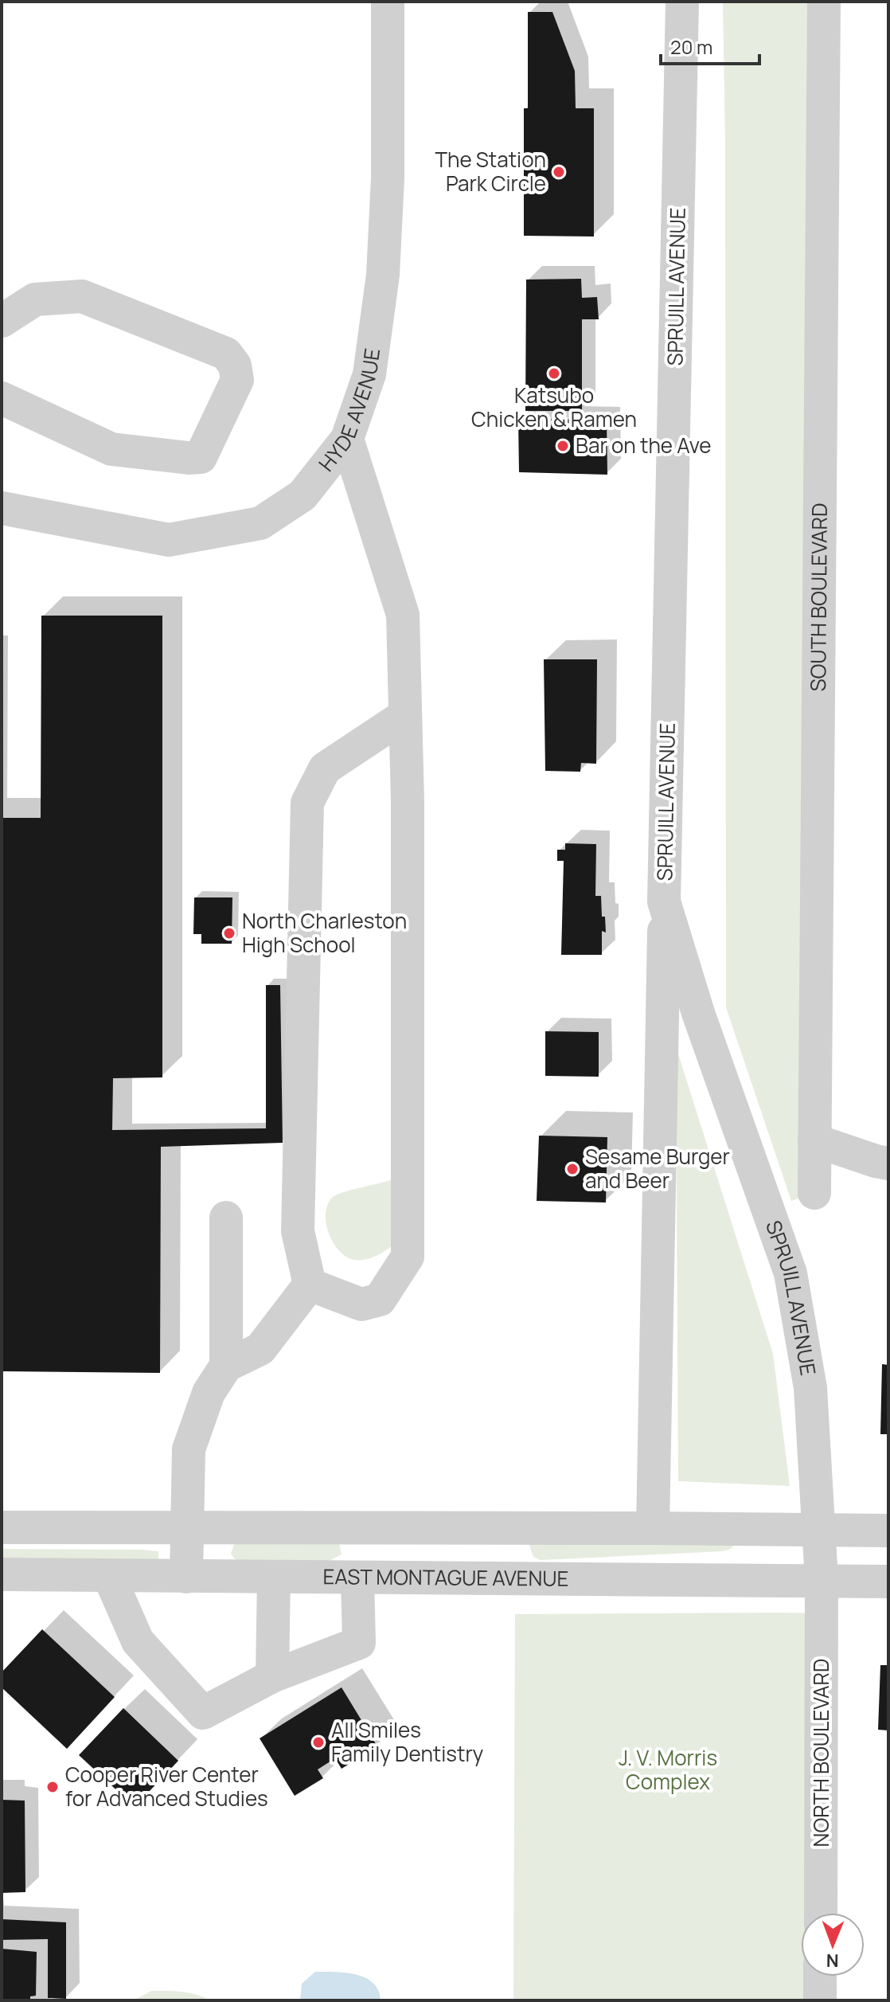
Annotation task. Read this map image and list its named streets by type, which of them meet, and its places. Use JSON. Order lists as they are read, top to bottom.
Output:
{
  "streets": {
    "street": [
      "SPRUILL AVENUE",
      "HYDE AVENUE",
      "SOUTH BOULEVARD",
      "EAST MONTAGUE AVENUE",
      "NORTH BOULEVARD"
    ]
  },
  "crossings": [
    ["SPRUILL AVENUE", "EAST MONTAGUE AVENUE"],
    ["SPRUILL AVENUE", "NORTH BOULEVARD"],
    ["EAST MONTAGUE AVENUE", "NORTH BOULEVARD"]
  ],
  "parks": ["J. V. Morris Complex"],
  "places": [
    "The Station Park Circle",
    "Katsubo Chicken & Ramen",
    "Bar on the Ave",
    "North Charleston High School",
    "Sesame Burger and Beer",
    "All Smiles Family Dentistry",
    "Cooper River Center for Advanced Studies"
  ],
  "scale_bar": "20 m",
  "north": "bottom"
}
